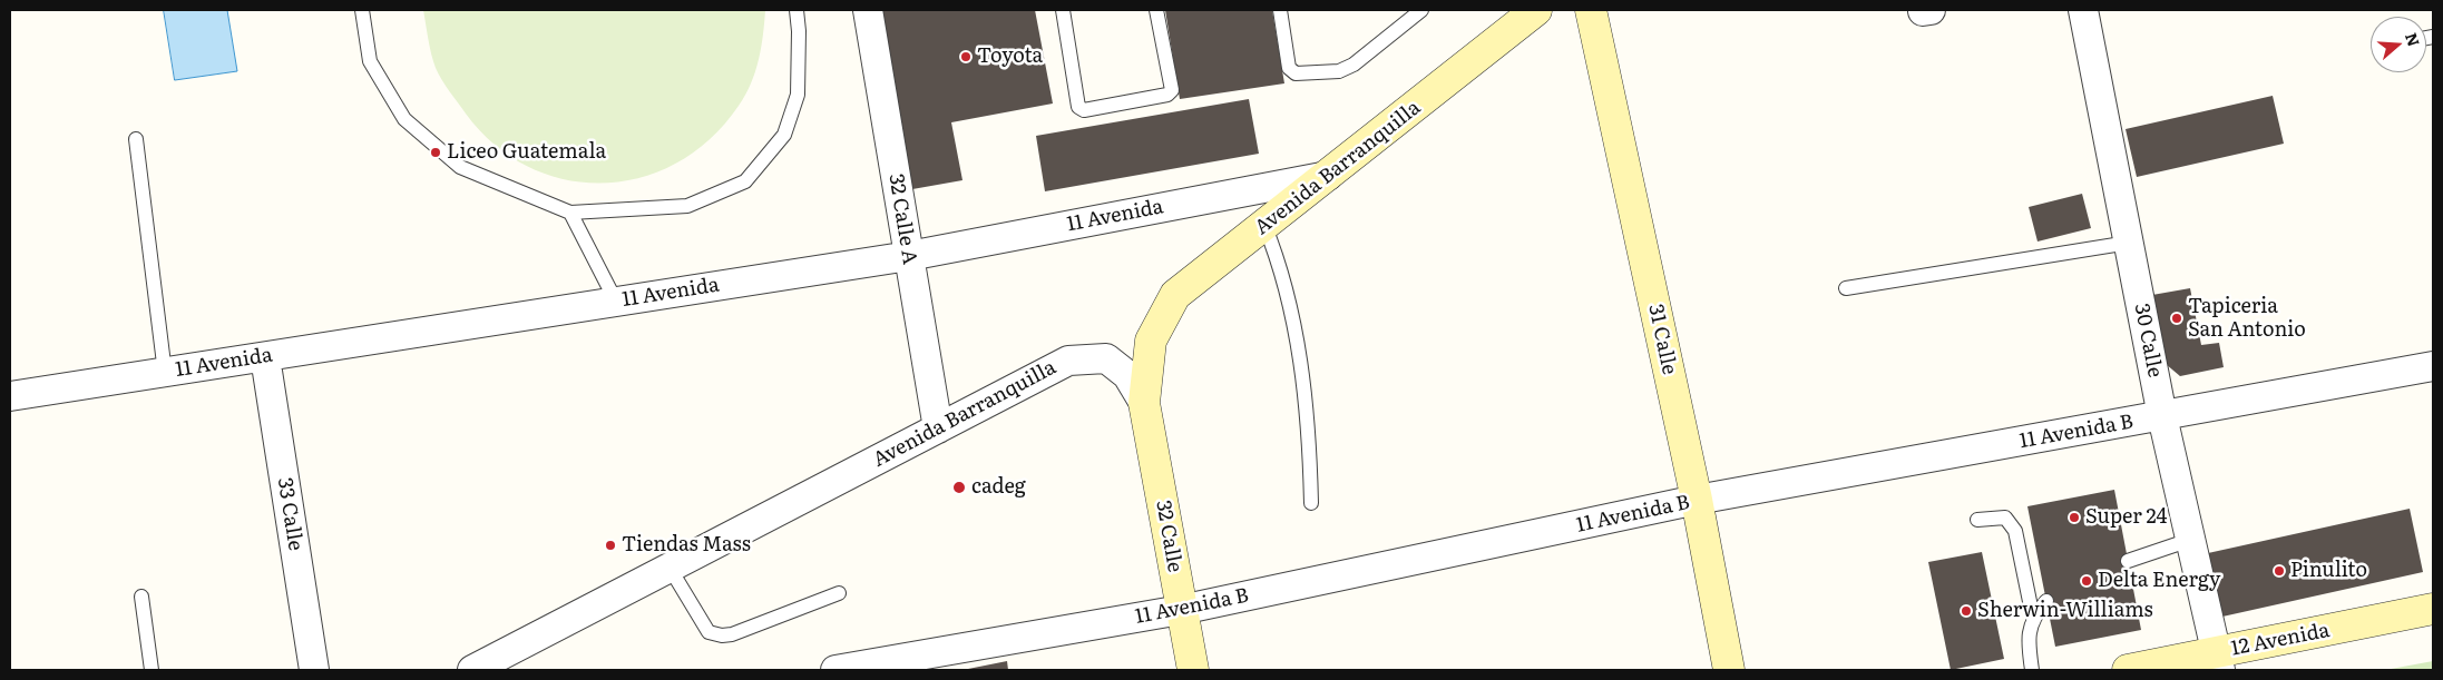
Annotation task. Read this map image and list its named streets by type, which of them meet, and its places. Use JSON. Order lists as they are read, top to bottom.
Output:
{
  "streets": {
    "main road": [
      "Avenida Barranquilla",
      "31 Calle",
      "32 Calle",
      "12 Avenida"
    ],
    "street": [
      "11 Avenida",
      "32 Calle A",
      "30 Calle",
      "11 Avenida B",
      "33 Calle"
    ]
  },
  "crossings": [
    ["Avenida Barranquilla", "11 Avenida"],
    ["Avenida Barranquilla", "32 Calle A"],
    ["Avenida Barranquilla", "32 Calle"],
    ["11 Avenida", "32 Calle A"],
    ["11 Avenida", "33 Calle"],
    ["31 Calle", "11 Avenida B"],
    ["30 Calle", "11 Avenida B"],
    ["30 Calle", "12 Avenida"],
    ["11 Avenida B", "32 Calle"]
  ],
  "places": [
    "Toyota",
    "Liceo Guatemala",
    "Tapiceria San Antonio",
    "cadeg",
    "Super 24",
    "Tiendas Mass",
    "Pinulito",
    "Delta Energy",
    "Sherwin-Williams"
  ],
  "north": "right"
}
